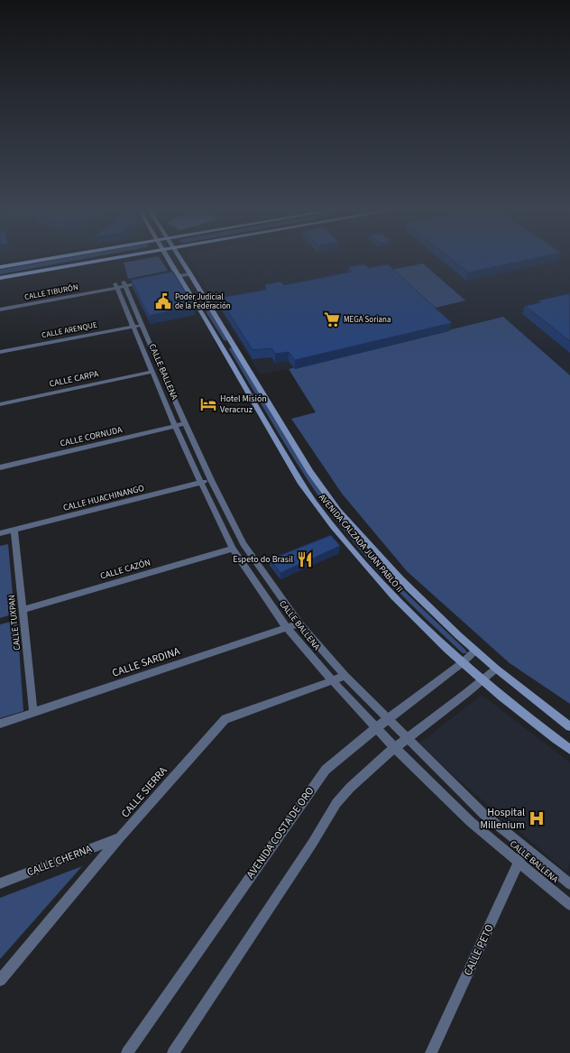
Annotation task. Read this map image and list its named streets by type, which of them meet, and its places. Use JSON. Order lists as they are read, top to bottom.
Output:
{
  "streets": {
    "main road": ["AVENIDA CALZADA JUAN PABLO II"],
    "street": [
      "CALLE TIBURÓN",
      "CALLE ARENQUE",
      "CALLE BALLENA",
      "CALLE CARPA",
      "CALLE CORNUDA",
      "CALLE HUACHINANGO",
      "CALLE CAZÓN",
      "CALLE TUXPAN",
      "CALLE SARDINA",
      "CALLE SIERRA",
      "AVENIDA COSTA DE ORO",
      "CALLE CHERNA",
      "CALLE PETO"
    ]
  },
  "crossings": [
    ["CALLE TIBURÓN", "CALLE BALLENA"],
    ["CALLE ARENQUE", "CALLE BALLENA"],
    ["CALLE BALLENA", "CALLE CARPA"],
    ["CALLE BALLENA", "CALLE CORNUDA"],
    ["CALLE BALLENA", "CALLE HUACHINANGO"],
    ["CALLE BALLENA", "CALLE CAZÓN"],
    ["CALLE BALLENA", "CALLE SARDINA"],
    ["CALLE BALLENA", "CALLE SIERRA"],
    ["CALLE BALLENA", "AVENIDA COSTA DE ORO"],
    ["CALLE BALLENA", "CALLE PETO"],
    ["CALLE HUACHINANGO", "CALLE TUXPAN"],
    ["AVENIDA CALZADA JUAN PABLO II", "AVENIDA COSTA DE ORO"],
    ["CALLE CAZÓN", "CALLE TUXPAN"],
    ["CALLE TUXPAN", "CALLE SARDINA"],
    ["CALLE SIERRA", "CALLE CHERNA"]
  ],
  "places": {
    "public building": ["Poder Judicial de la Federación"],
    "supermarket": ["MEGA Soriana"],
    "hotel": ["Hotel Misión Veracruz"],
    "restaurant": ["Espeto do Brasil"],
    "hospital": ["Hospital Millenium"]
  }
}
